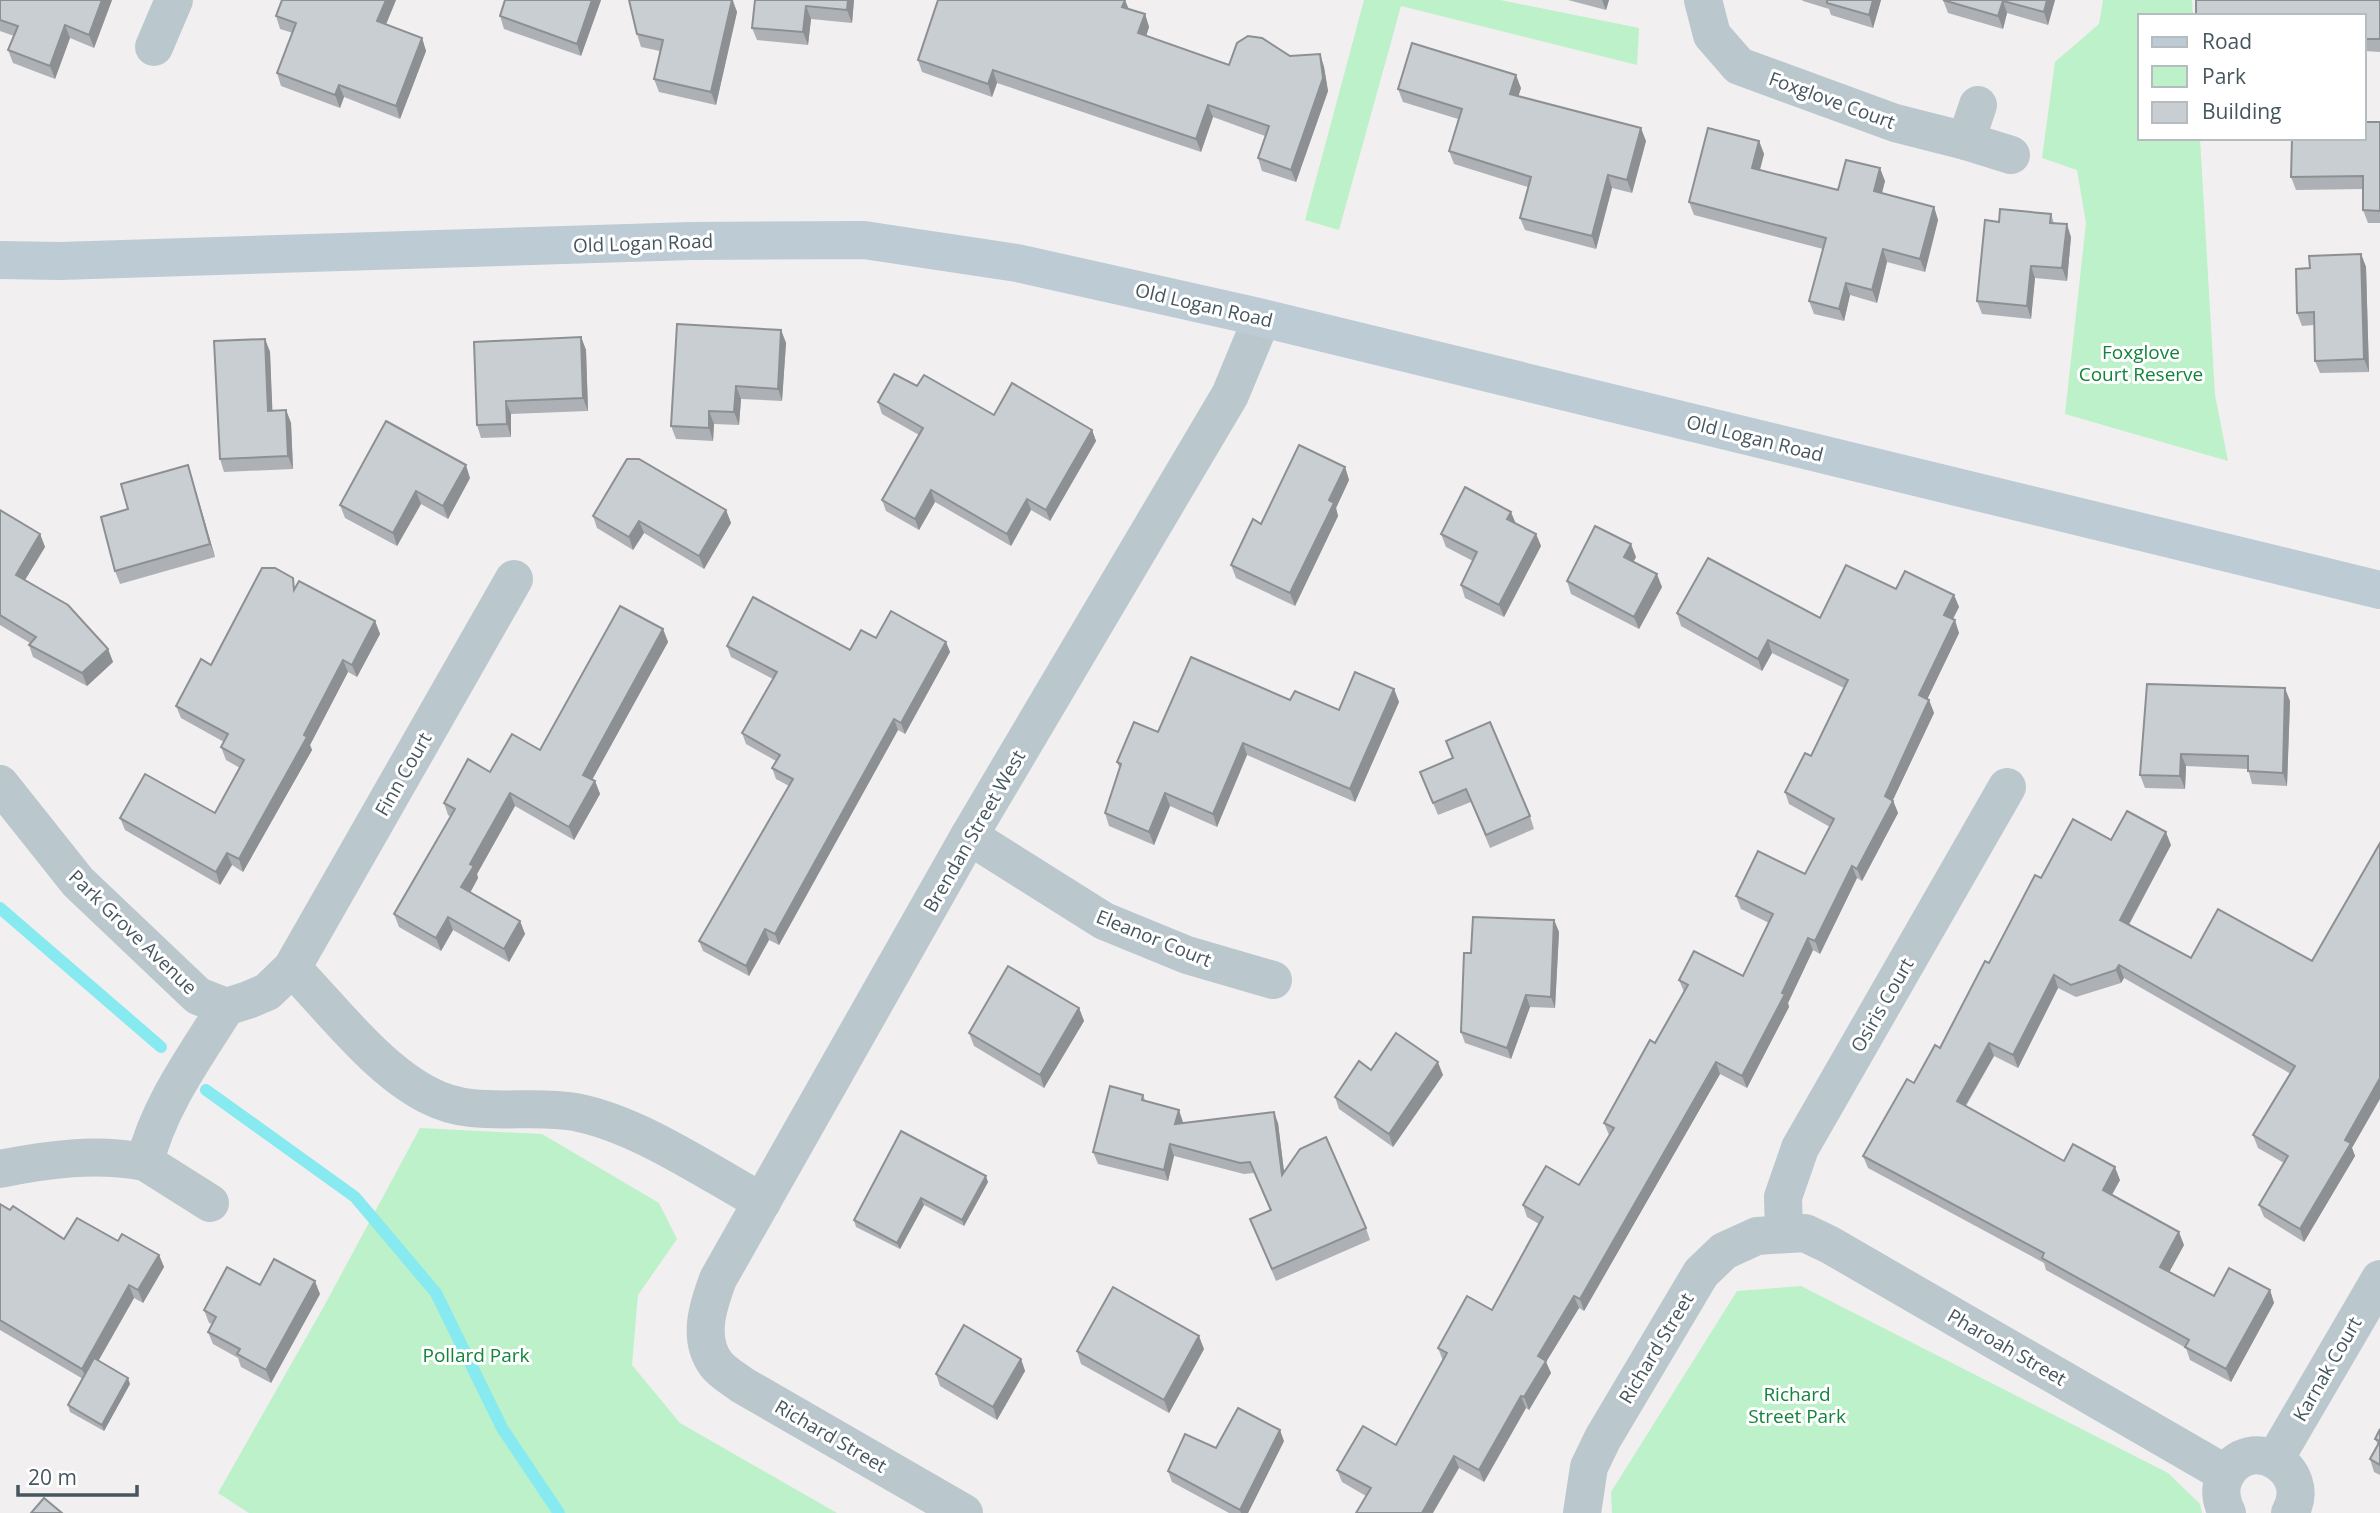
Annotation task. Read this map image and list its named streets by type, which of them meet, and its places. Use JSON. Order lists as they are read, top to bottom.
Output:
{
  "streets": {
    "main road": ["Old Logan Road"],
    "street": [
      "Foxglove Court",
      "Finn Court",
      "Brendan Street West",
      "Park Grove Avenue",
      "Eleanor Court",
      "Osiris Court",
      "Pharoah Street",
      "Richard Street",
      "Karnak Court"
    ]
  },
  "crossings": [
    ["Old Logan Road", "Brendan Street West"],
    ["Brendan Street West", "Eleanor Court"],
    ["Brendan Street West", "Richard Street"],
    ["Osiris Court", "Pharoah Street"],
    ["Osiris Court", "Richard Street"],
    ["Pharoah Street", "Richard Street"]
  ],
  "parks": ["Foxglove Court Reserve", "Pollard Park", "Richard Street Park"],
  "legend": ["Road", "Park", "Building"],
  "scale_bar": "20 m"
}
